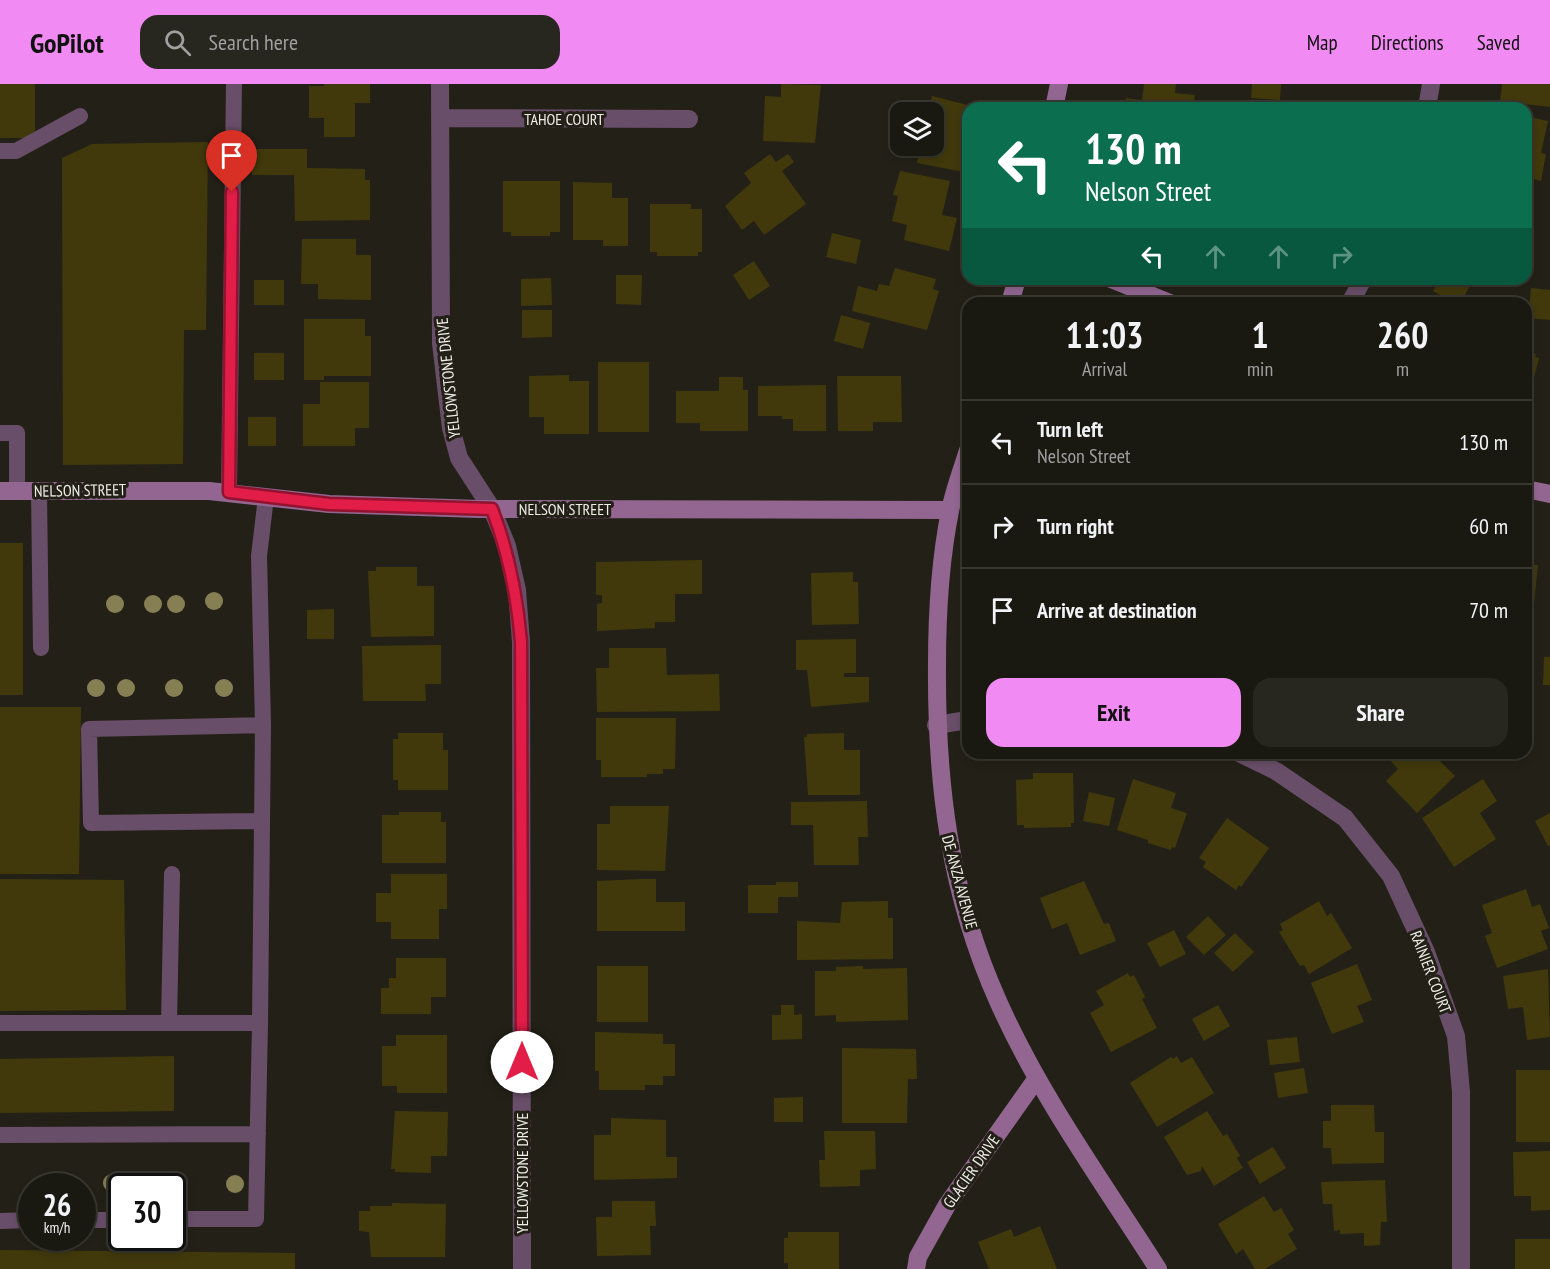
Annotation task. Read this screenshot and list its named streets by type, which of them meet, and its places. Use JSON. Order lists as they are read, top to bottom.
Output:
{
  "streets": {
    "street": [
      "TAHOE COURT",
      "YELLOWSTONE DRIVE",
      "NELSON STREET",
      "DE ANZA AVENUE",
      "RAINIER COURT",
      "GLACIER DRIVE"
    ]
  },
  "crossings": [
    ["TAHOE COURT", "YELLOWSTONE DRIVE"],
    ["YELLOWSTONE DRIVE", "NELSON STREET"],
    ["NELSON STREET", "DE ANZA AVENUE"],
    ["DE ANZA AVENUE", "GLACIER DRIVE"]
  ],
  "page": {
    "header": "GoPilot",
    "search": "Search here",
    "nav": ["Map", "Directions", "Saved"],
    "turn": ["130 m", "Nelson Street"],
    "eta": [
      "11:03",
      "Arrival",
      "1",
      "min",
      "260",
      "m"
    ],
    "list": [
      {
        "name": "Turn left",
        "note": "Nelson Street",
        "value": "130 m"
      },
      {
        "name": "Turn right",
        "value": "60 m"
      },
      {
        "name": "Arrive at destination",
        "value": "70 m"
      }
    ],
    "buttons": ["Exit", "Share"],
    "speed": "26 km/h",
    "limit": "30"
  }
}
